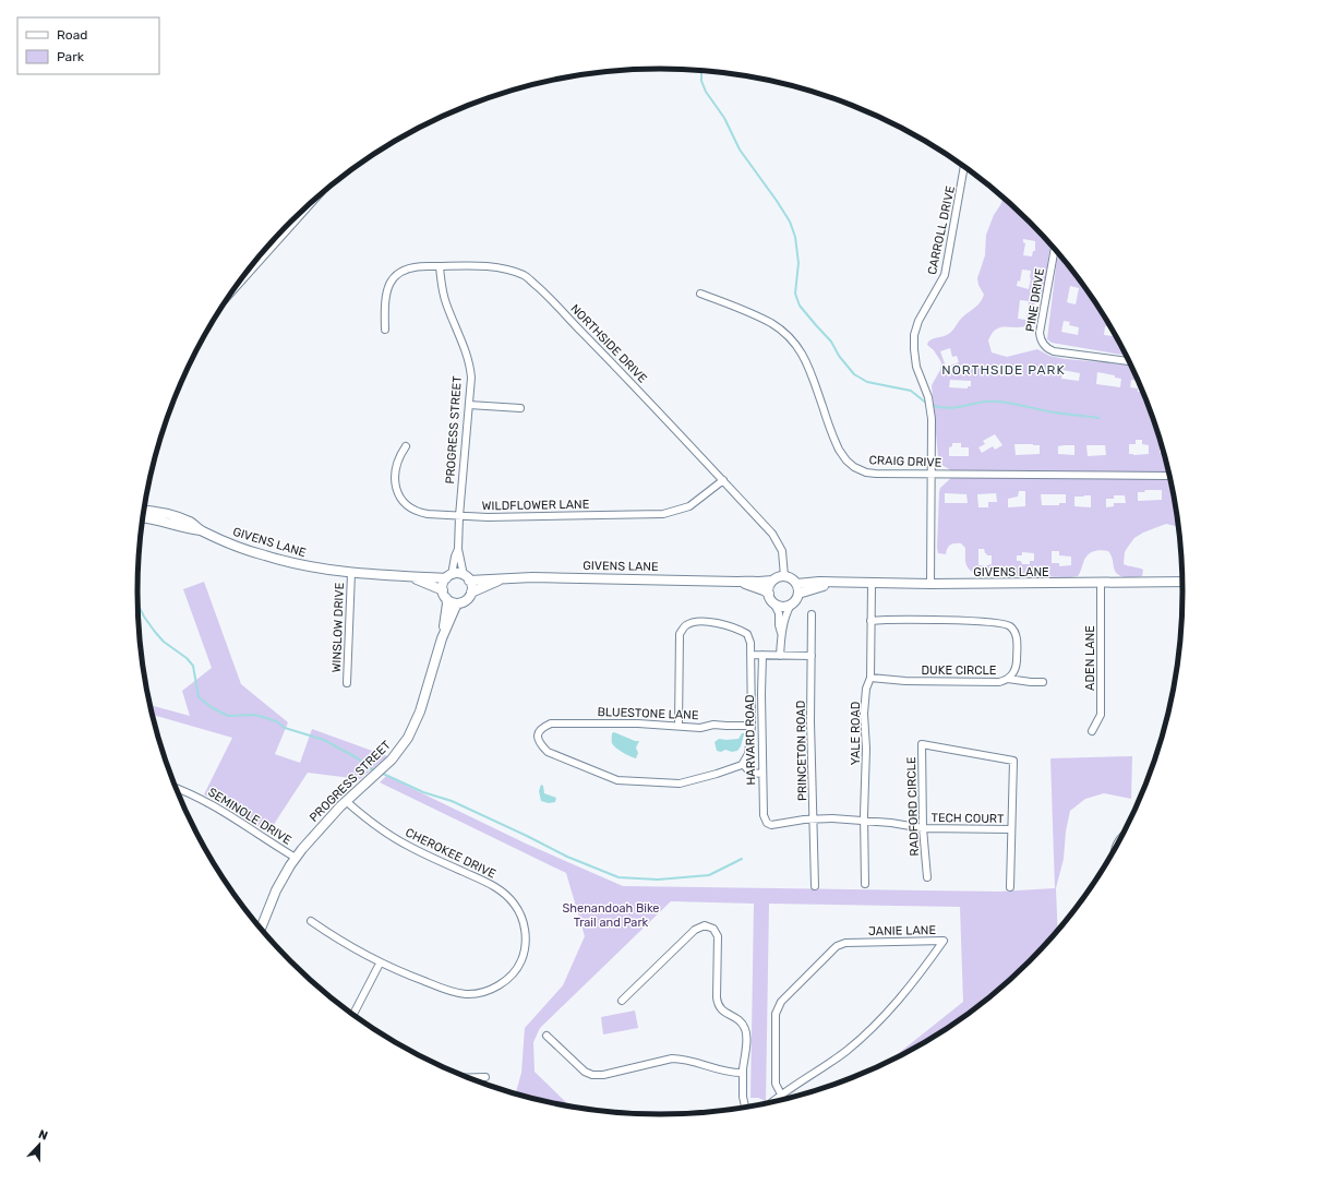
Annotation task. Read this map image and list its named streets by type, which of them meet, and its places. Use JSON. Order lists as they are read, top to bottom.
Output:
{
  "streets": {
    "street": [
      "CARROLL DRIVE",
      "PINE DRIVE",
      "NORTHSIDE DRIVE",
      "PROGRESS STREET",
      "CRAIG DRIVE",
      "WILDFLOWER LANE",
      "GIVENS LANE",
      "WINSLOW DRIVE",
      "ADEN LANE",
      "DUKE CIRCLE",
      "BLUESTONE LANE",
      "YALE ROAD",
      "HARVARD ROAD",
      "PRINCETON ROAD",
      "RADFORD CIRCLE",
      "SEMINOLE DRIVE",
      "TECH COURT",
      "CHEROKEE DRIVE",
      "JANIE LANE"
    ]
  },
  "crossings": [
    ["CARROLL DRIVE", "CRAIG DRIVE"],
    ["CARROLL DRIVE", "GIVENS LANE"],
    ["NORTHSIDE DRIVE", "PROGRESS STREET"],
    ["NORTHSIDE DRIVE", "WILDFLOWER LANE"],
    ["NORTHSIDE DRIVE", "GIVENS LANE"],
    ["PROGRESS STREET", "WILDFLOWER LANE"],
    ["PROGRESS STREET", "GIVENS LANE"],
    ["PROGRESS STREET", "SEMINOLE DRIVE"],
    ["PROGRESS STREET", "CHEROKEE DRIVE"],
    ["GIVENS LANE", "WINSLOW DRIVE"],
    ["GIVENS LANE", "ADEN LANE"],
    ["GIVENS LANE", "YALE ROAD"],
    ["DUKE CIRCLE", "YALE ROAD"],
    ["YALE ROAD", "TECH COURT"],
    ["HARVARD ROAD", "TECH COURT"],
    ["PRINCETON ROAD", "TECH COURT"],
    ["RADFORD CIRCLE", "TECH COURT"]
  ],
  "districts": ["NORTHSIDE PARK"],
  "parks": ["Shenandoah Bike Trail and Park"],
  "legend": ["Road", "Park"],
  "north": "top"
}
